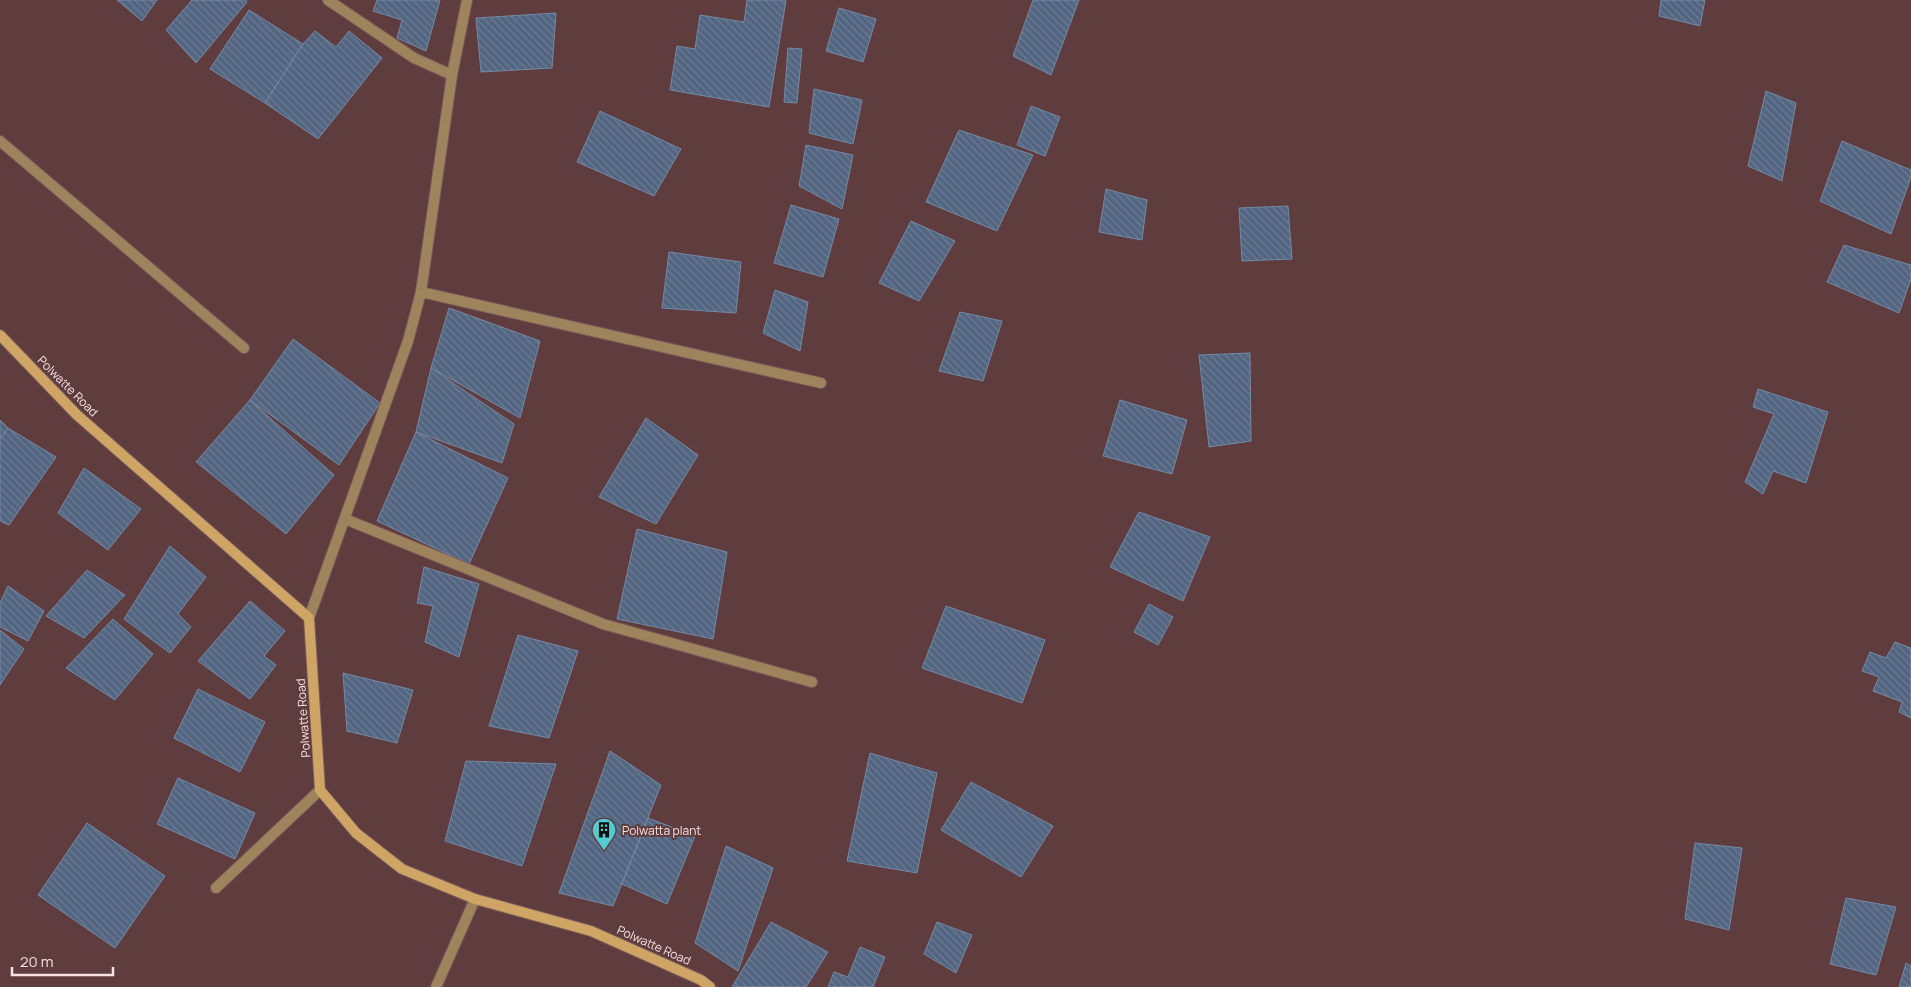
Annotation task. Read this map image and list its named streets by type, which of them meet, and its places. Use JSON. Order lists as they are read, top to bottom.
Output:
{
  "streets": {
    "street": ["Polwatte Road"]
  },
  "places": {
    "building": ["Polwatta plant"]
  },
  "scale_bar": "20 m"
}
